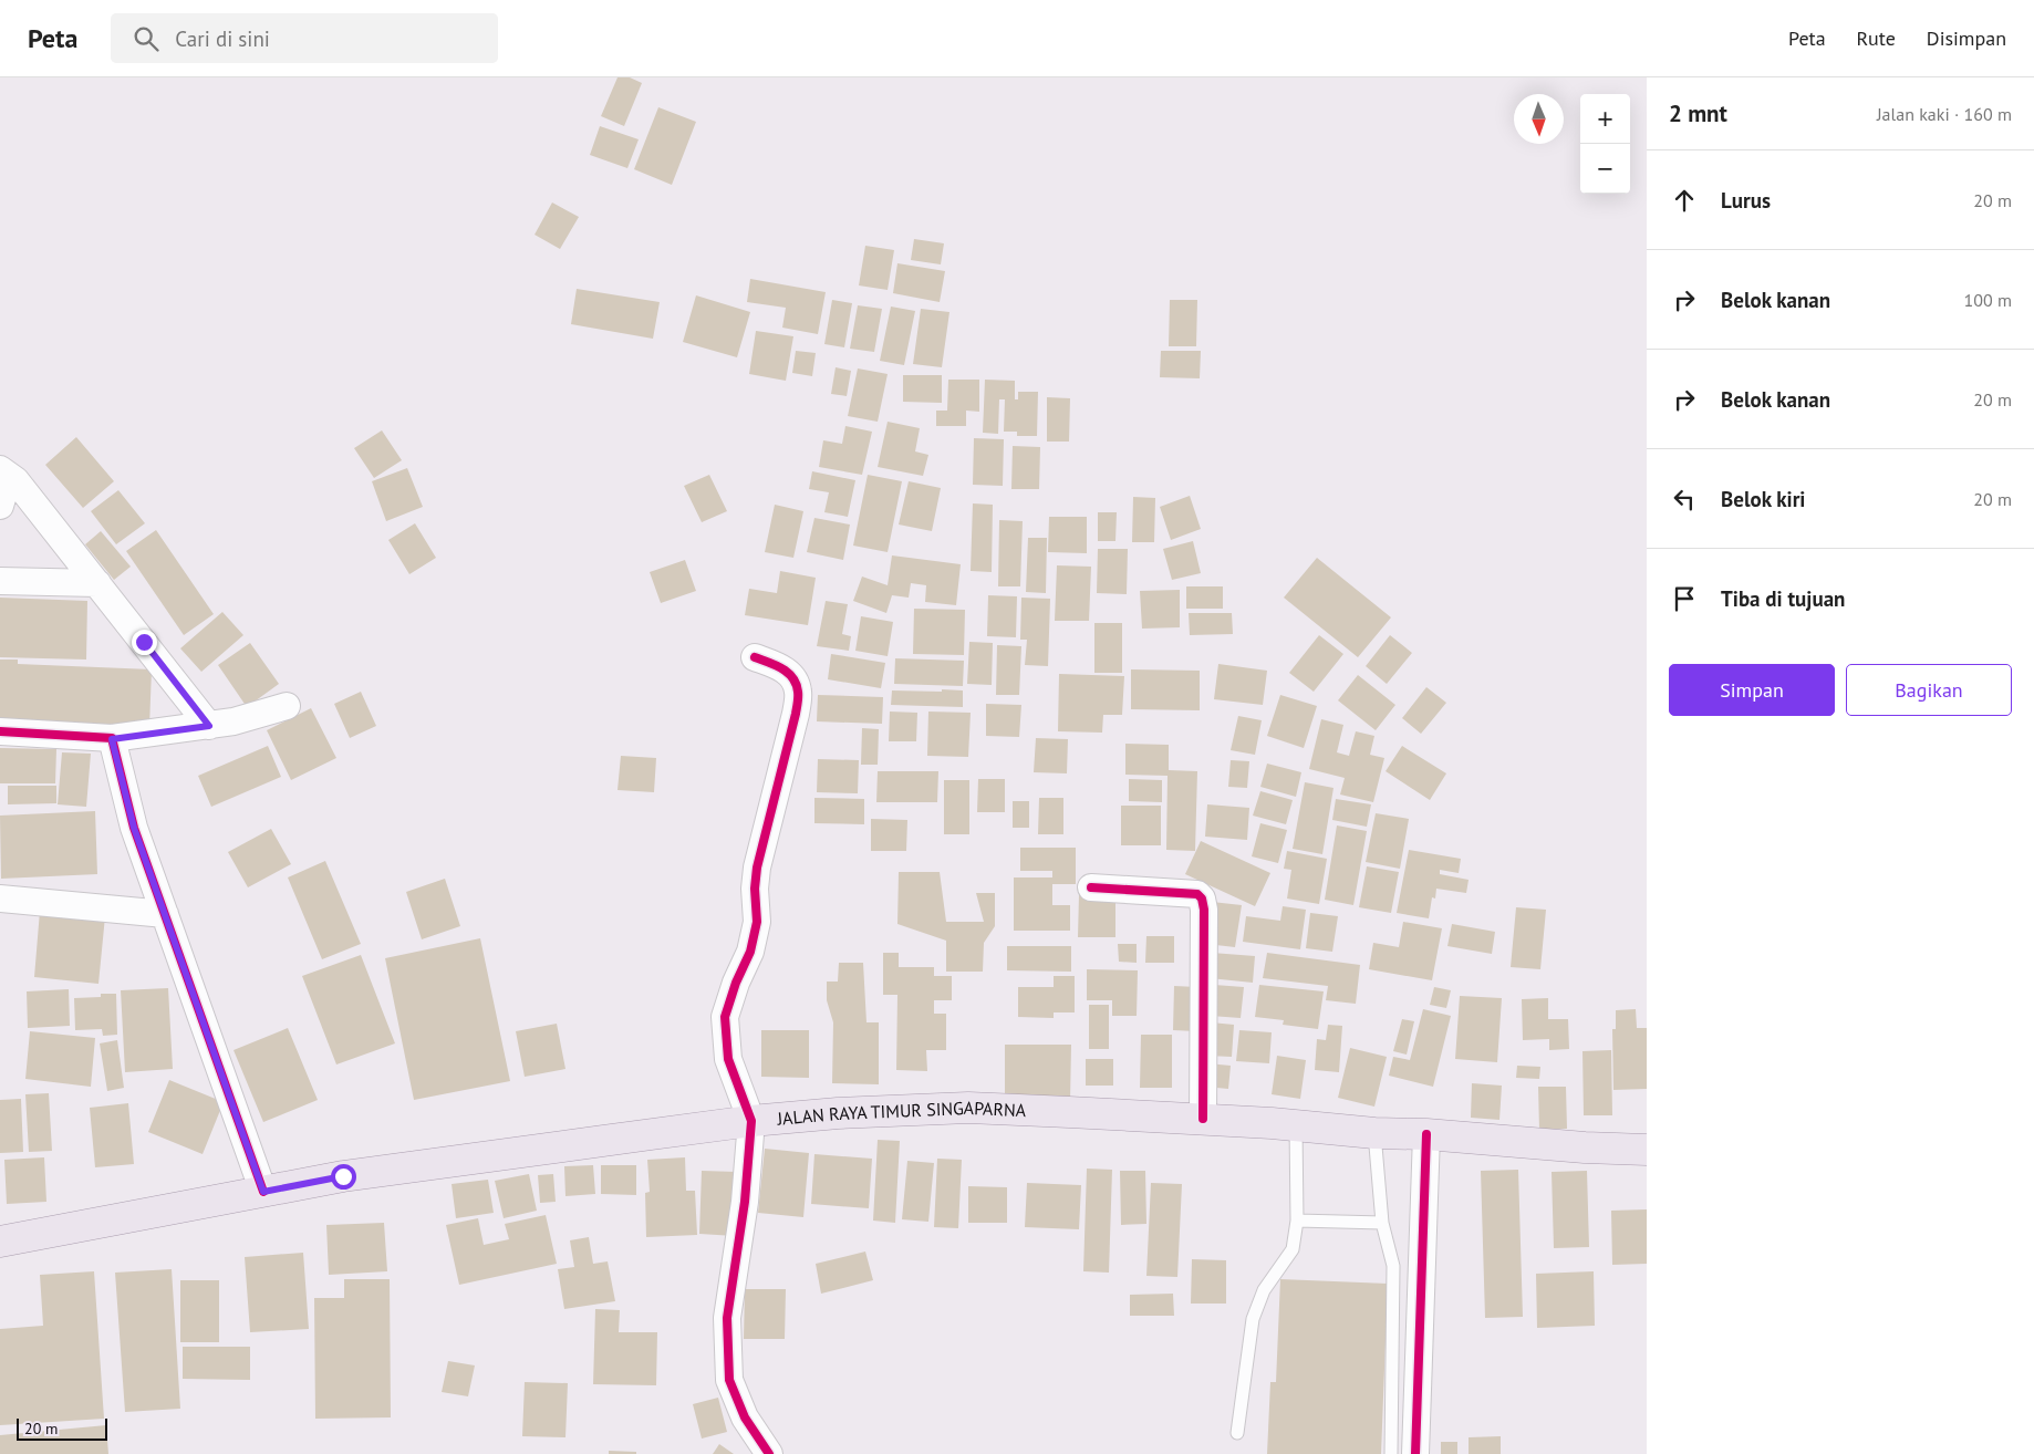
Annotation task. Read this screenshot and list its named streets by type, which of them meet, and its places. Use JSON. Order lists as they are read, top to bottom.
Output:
{
  "streets": {
    "main road": ["JALAN RAYA TIMUR SINGAPARNA"]
  },
  "scale_bar": "20 m",
  "north": "bottom",
  "page": {
    "header": "Peta",
    "search": "Cari di sini",
    "nav": ["Peta", "Rute", "Disimpan"],
    "heading": ["2 mnt", "Jalan kaki · 160 m"],
    "map_buttons": ["+", "−"],
    "list": [
      ["Lurus", "20 m"],
      ["Belok kanan", "100 m"],
      ["Belok kanan", "20 m"],
      ["Belok kiri", "20 m"],
      "Tiba di tujuan"
    ],
    "buttons": ["Simpan", "Bagikan"],
    "scale": "20 m"
  }
}
